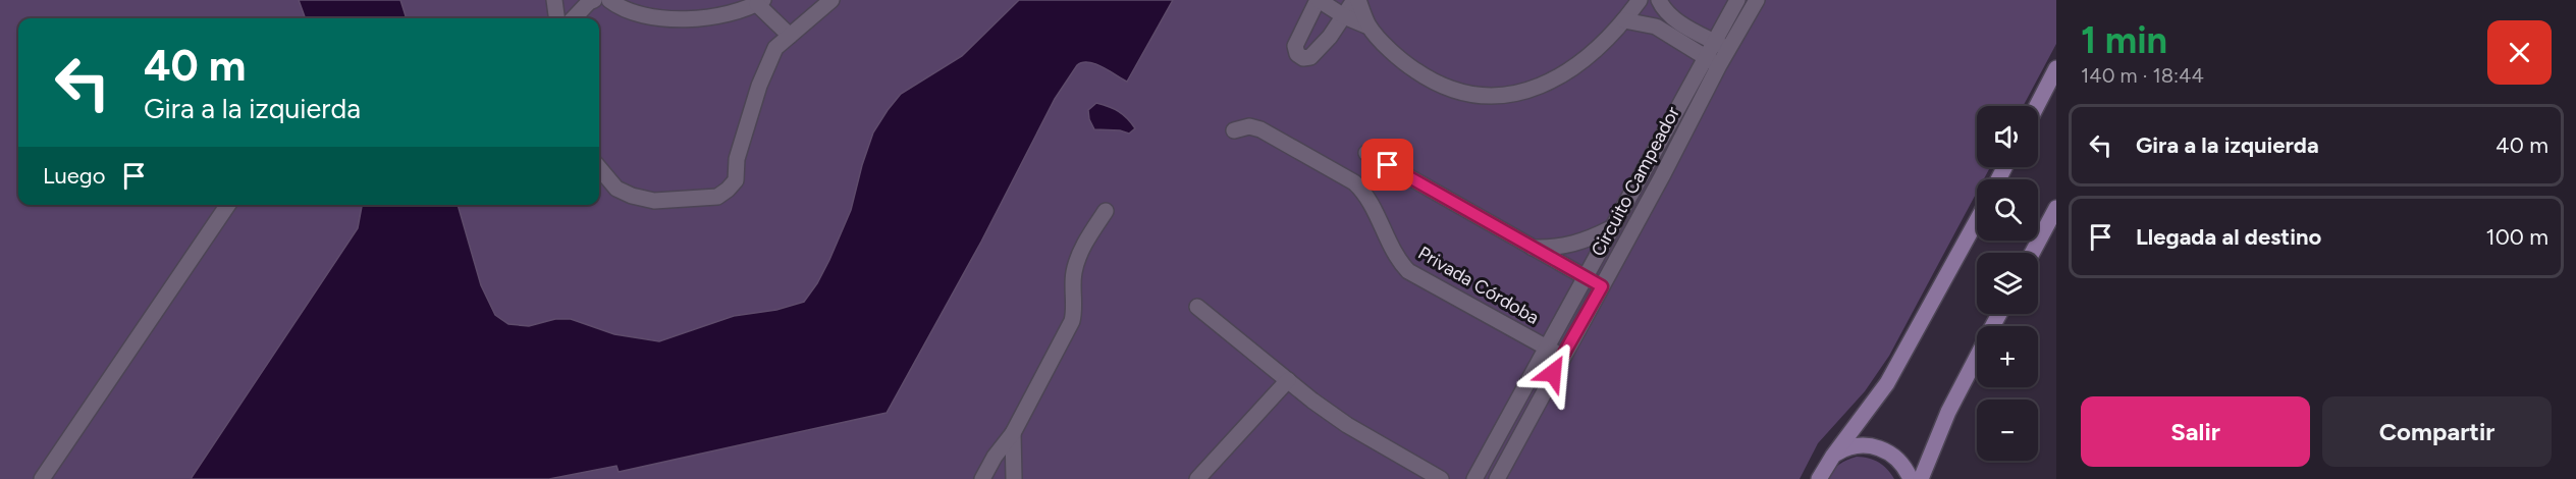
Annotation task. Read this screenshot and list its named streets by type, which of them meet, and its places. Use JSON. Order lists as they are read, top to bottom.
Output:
{
  "streets": {
    "street": ["Circuito Campeador", "Privada Córdoba"]
  },
  "crossings": [
    ["Circuito Campeador", "Privada Córdoba"]
  ],
  "page": {
    "heading": ["1 min", "140 m · 18:44"],
    "turn": ["40 m", "Gira a la izquierda"],
    "list": [
      {
        "name": "Gira a la izquierda",
        "value": "40 m"
      },
      {
        "name": "Llegada al destino",
        "value": "100 m"
      }
    ],
    "map_buttons": ["+", "−"],
    "then": "Luego",
    "buttons": ["Salir", "Compartir"]
  }
}
